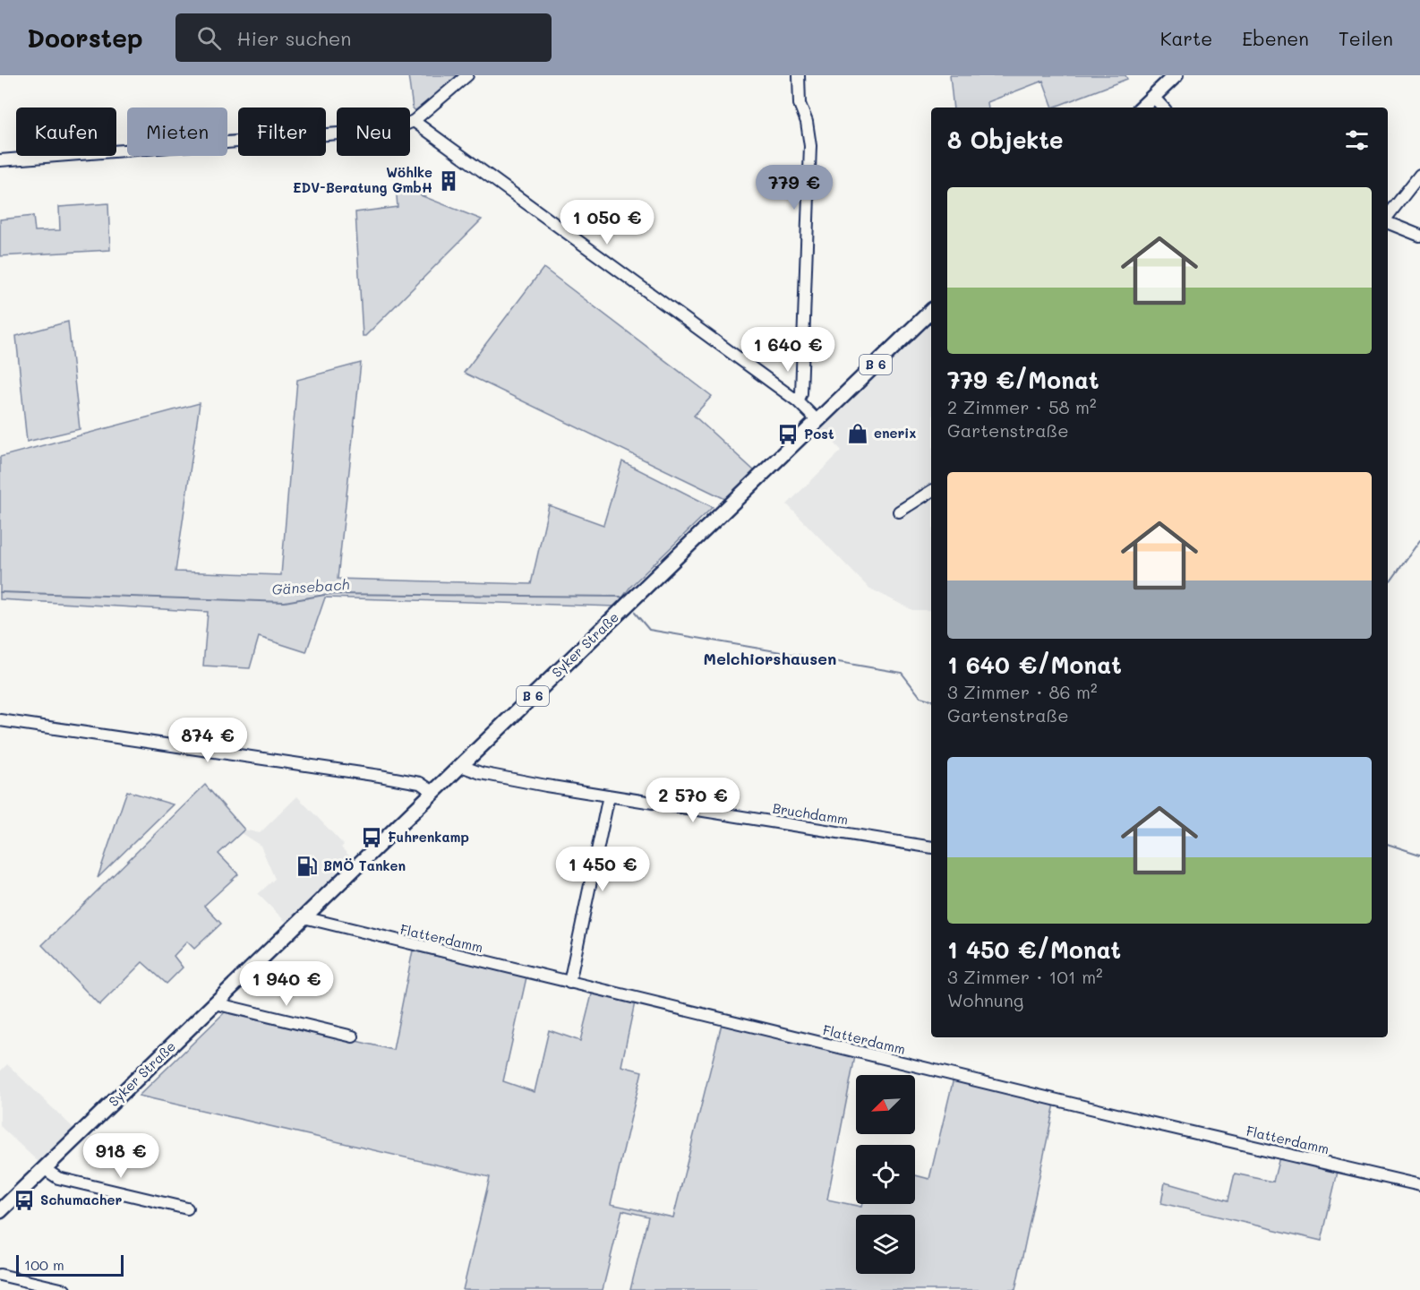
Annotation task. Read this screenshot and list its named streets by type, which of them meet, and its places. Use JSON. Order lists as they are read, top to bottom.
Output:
{
  "streets": {
    "main road": ["B 6", "Syker Straße"],
    "street": ["Bruchdamm", "Flatterdamm"]
  },
  "crossings": [
    ["Syker Straße", "Bruchdamm"],
    ["Syker Straße", "Flatterdamm"]
  ],
  "districts": ["Melchiorshausen"],
  "water": ["Gänsebach"],
  "places": {
    "building": ["Wöhlke EDV-Beratung GmbH"],
    "shop": ["enerix"],
    "bus stop": ["Post", "Fuhrenkamp", "Schumacher"],
    "fuel station": ["BMÖ Tanken"]
  },
  "scale_bar": "100 m",
  "north": "bottom left",
  "page": {
    "header": "Doorstep",
    "search": "Hier suchen",
    "nav": ["Karte", "Ebenen", "Teilen"],
    "chip": [
      "Kaufen",
      "Mieten",
      "Filter",
      "Neu"
    ],
    "heading": "8 Objekte",
    "price": [
      "779 €",
      "1 050 €",
      "1 640 €",
      "874 €",
      "2 570 €",
      "1 450 €",
      "1 940 €",
      "918 €"
    ],
    "list": [
      {
        "name": "779 €/Monat",
        "note": "2 Zimmer · 58 m² · Gartenstraße"
      },
      {
        "name": "1 640 €/Monat",
        "note": "3 Zimmer · 86 m² · Gartenstraße"
      },
      {
        "name": "1 450 €/Monat",
        "note": "3 Zimmer · 101 m² · Wohnung"
      }
    ],
    "scale": "100 m"
  }
}
